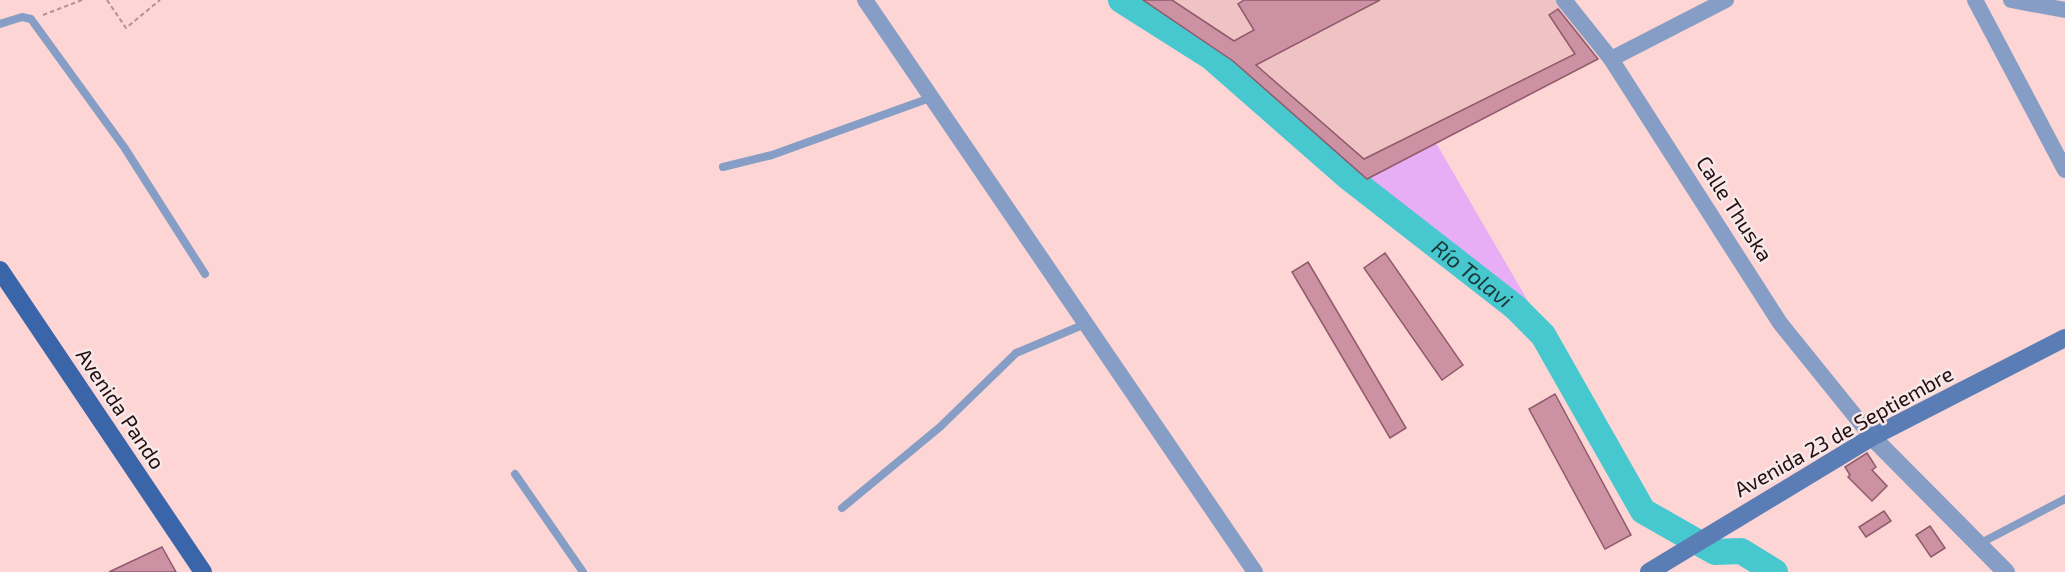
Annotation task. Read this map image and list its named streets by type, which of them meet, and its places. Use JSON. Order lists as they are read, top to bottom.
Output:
{
  "streets": {
    "main road": ["Avenida Pando", "Avenida 23 de Septiembre"],
    "street": ["Calle Thuska"]
  },
  "crossings": [
    ["Calle Thuska", "Avenida 23 de Septiembre"]
  ],
  "water": ["Río Tolavi"]
}
